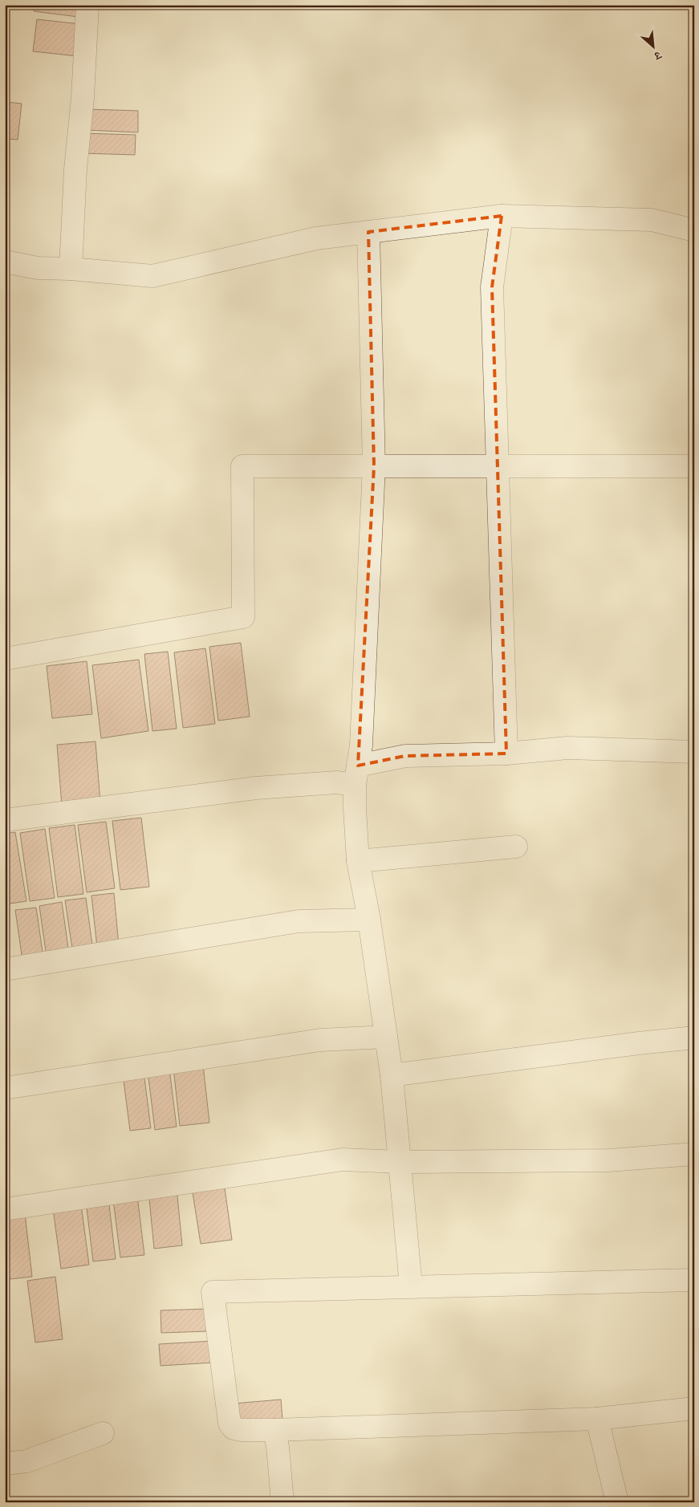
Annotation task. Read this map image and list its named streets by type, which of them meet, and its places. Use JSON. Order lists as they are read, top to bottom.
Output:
{
  "north": "bottom right"
}
